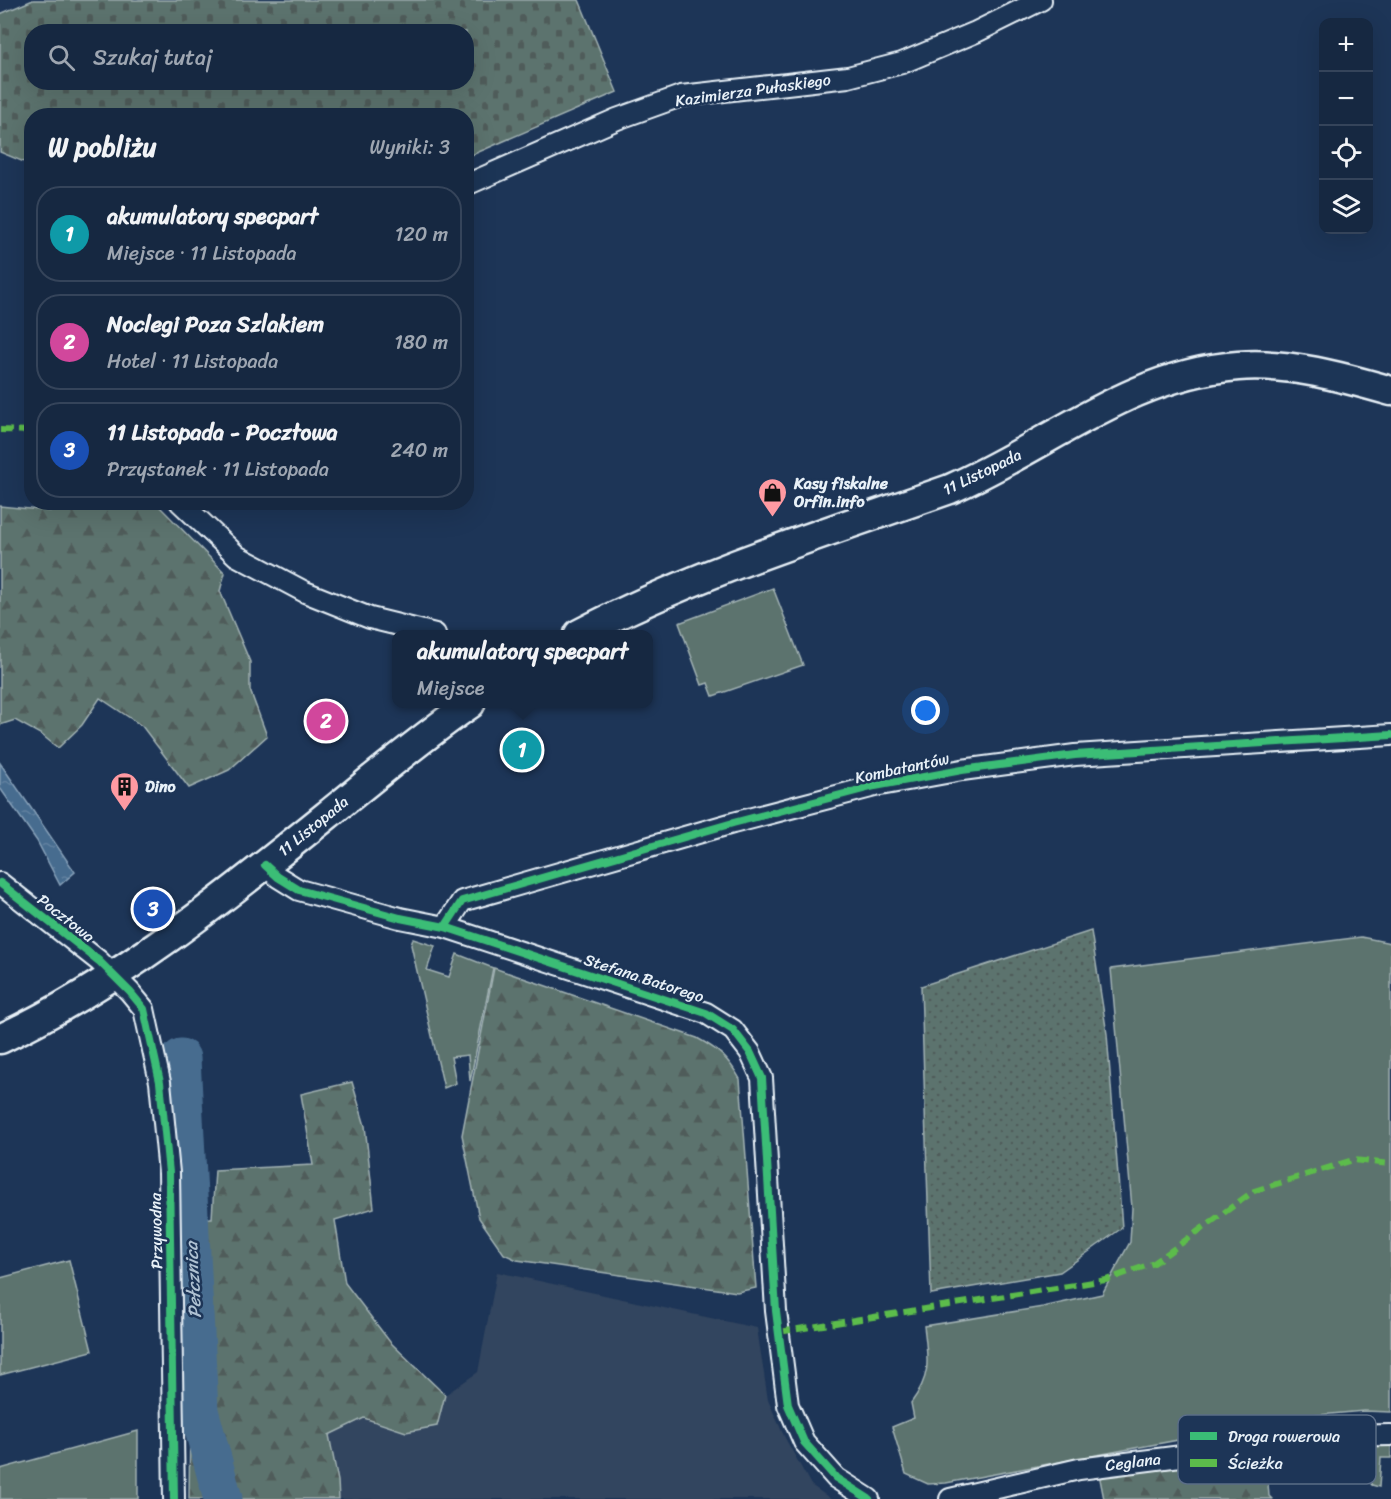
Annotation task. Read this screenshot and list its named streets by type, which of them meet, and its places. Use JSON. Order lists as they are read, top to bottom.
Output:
{
  "streets": {
    "main road": ["11 Listopada"],
    "street": [
      "Kazimierza Pułaskiego",
      "Kombatantów",
      "Pocztowa",
      "Stefana Batorego",
      "Przywodna",
      "Ceglana"
    ]
  },
  "crossings": [
    ["11 Listopada", "Pocztowa"],
    ["11 Listopada", "Stefana Batorego"],
    ["11 Listopada", "Przywodna"],
    ["Kombatantów", "Stefana Batorego"],
    ["Pocztowa", "Przywodna"]
  ],
  "water": ["Pełcznica"],
  "places": {
    "shop": ["Kasy fiskalne Orfin.info"],
    "building": ["Dino"]
  },
  "legend": ["Droga rowerowa", "Ścieżka"],
  "page": {
    "map_buttons": ["+", "−"],
    "search": "Szukaj tutaj",
    "heading": ["W pobliżu", "Wyniki: 3"],
    "list": [
      {
        "mark": "1",
        "name": "akumulatory specpart",
        "note": "Miejsce · 11 Listopada",
        "value": "120 m"
      },
      {
        "mark": "2",
        "name": "Noclegi Poza Szlakiem",
        "note": "Hotel · 11 Listopada",
        "value": "180 m"
      },
      {
        "mark": "3",
        "name": "11 Listopada - Pocztowa",
        "note": "Przystanek · 11 Listopada",
        "value": "240 m"
      }
    ],
    "popup": ["akumulatory specpart", "Miejsce"],
    "pins": ["2", "1", "3"]
  }
}
